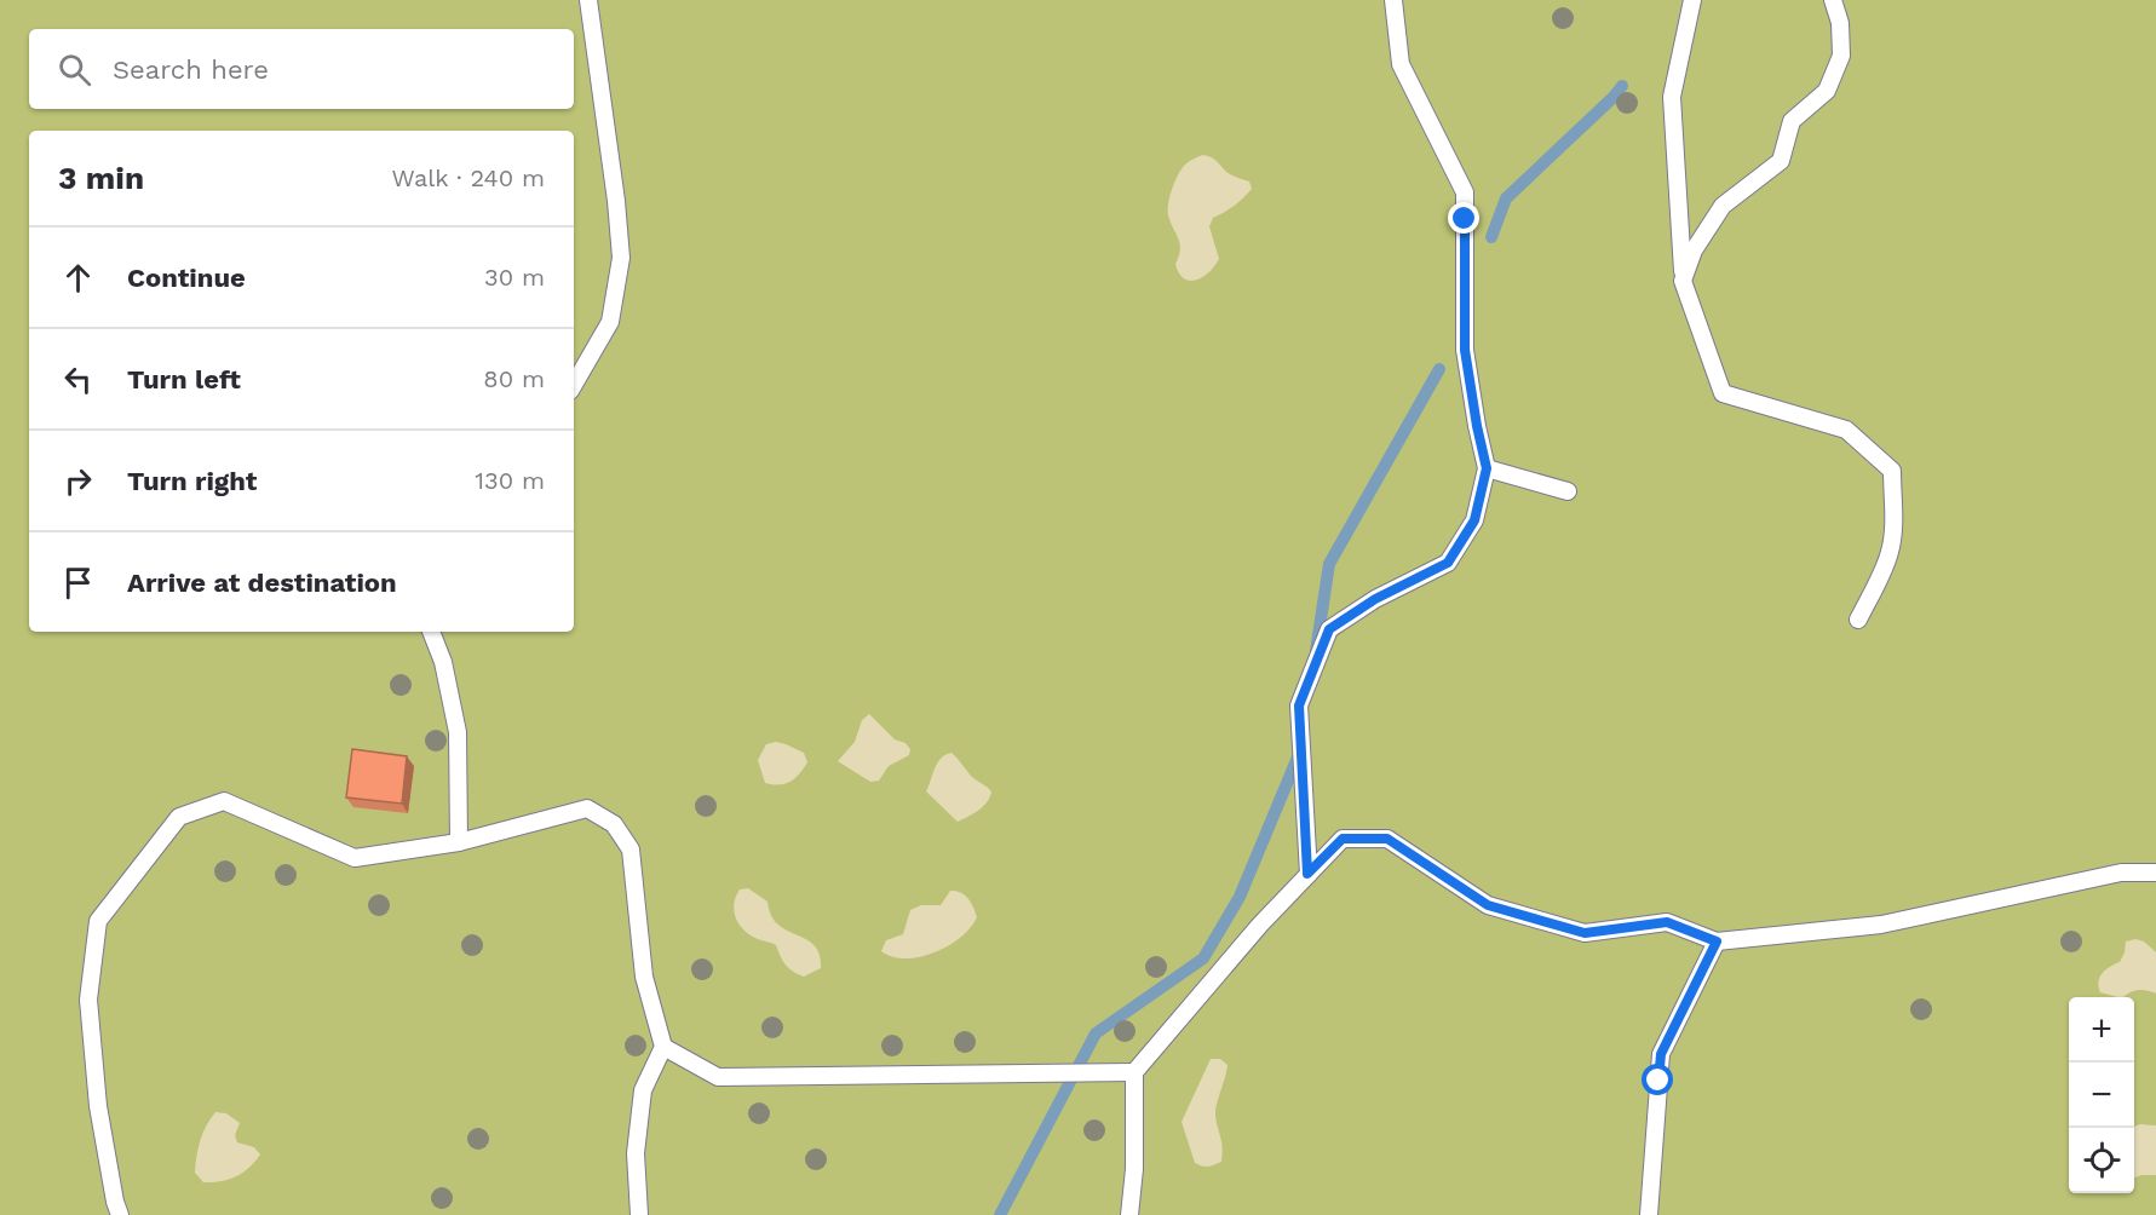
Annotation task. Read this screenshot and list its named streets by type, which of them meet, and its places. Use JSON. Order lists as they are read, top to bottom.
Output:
{
  "page": {
    "search": "Search here",
    "heading": ["3 min", "Walk · 240 m"],
    "list": [
      ["Continue", "30 m"],
      ["Turn left", "80 m"],
      ["Turn right", "130 m"],
      "Arrive at destination"
    ],
    "map_buttons": ["+", "−"]
  }
}
